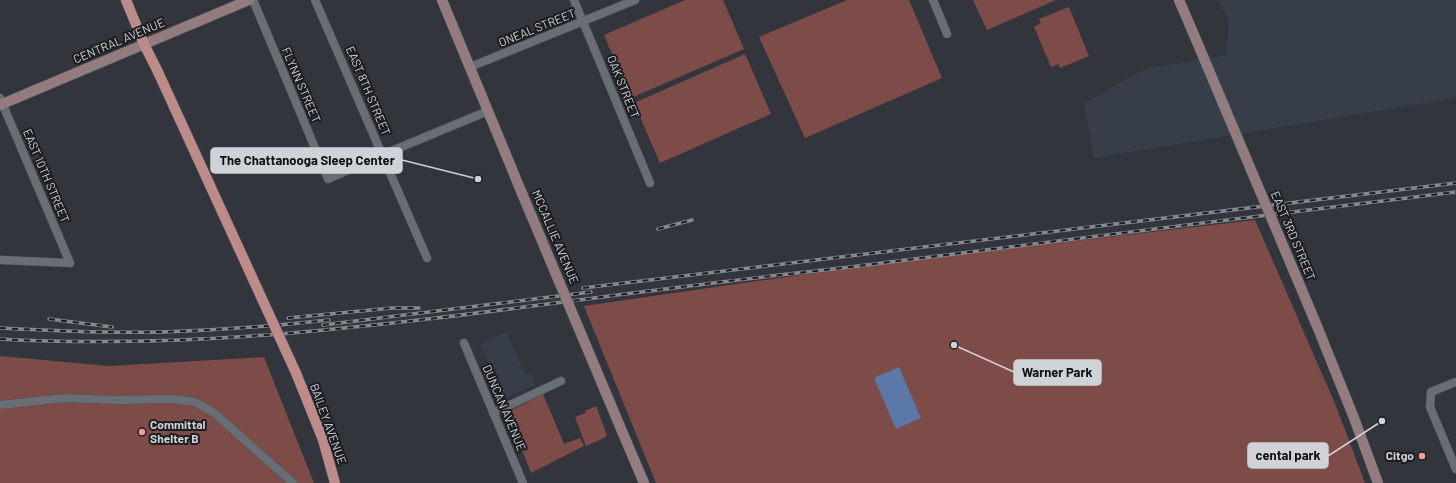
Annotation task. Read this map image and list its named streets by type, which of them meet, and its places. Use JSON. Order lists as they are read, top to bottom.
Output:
{
  "streets": {
    "main road": [
      "CENTRAL AVENUE",
      "EAST 3RD STREET",
      "MCCALLIE AVENUE",
      "BAILEY AVENUE"
    ],
    "street": [
      "ONEAL STREET",
      "FLYNN STREET",
      "OAK STREET",
      "EAST 8TH STREET",
      "EAST 10TH STREET",
      "DUNCAN AVENUE"
    ]
  },
  "crossings": [
    ["ONEAL STREET", "OAK STREET"],
    ["ONEAL STREET", "MCCALLIE AVENUE"],
    ["CENTRAL AVENUE", "EAST 10TH STREET"],
    ["CENTRAL AVENUE", "BAILEY AVENUE"],
    ["FLYNN STREET", "EAST 8TH STREET"]
  ],
  "places": [
    "The Chattanooga Sleep Center",
    "Warner Park",
    "cental park",
    "Committal Shelter B",
    "Citgo"
  ]
}
